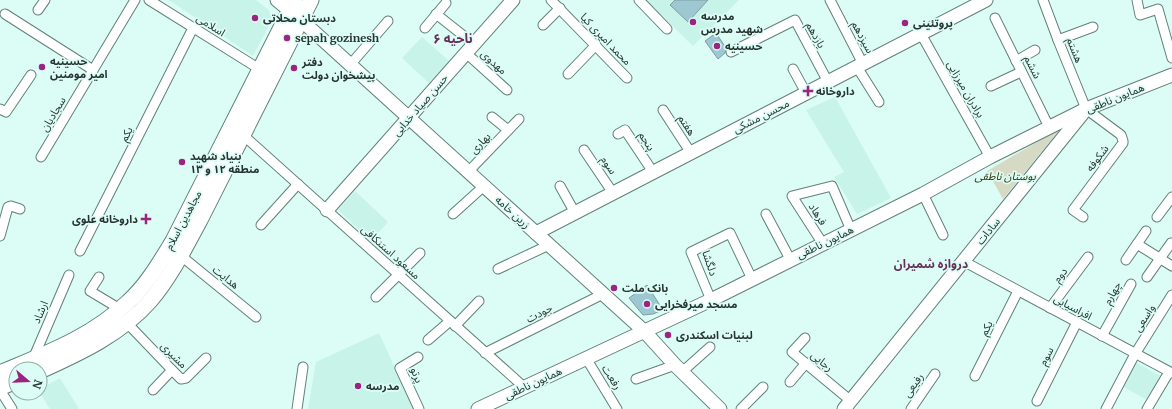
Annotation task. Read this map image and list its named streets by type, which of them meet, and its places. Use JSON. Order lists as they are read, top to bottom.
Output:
{
  "streets": {
    "main road": [
      "همایون ناطقی",
      "حسن صیاد خدایی",
      "محسن مشکی",
      "زرین خامه",
      "مجاهدین اسلام",
      "سادات"
    ],
    "street": [
      "اسلامی",
      "یازدهم",
      "سیزدهم",
      "محمد امیری کیا",
      "هشتم",
      "مهدوی",
      "ششم",
      "برادران میرزایی",
      "سجادیان",
      "هفتم",
      "یکم",
      "پنجم",
      "بهاری",
      "شکوفه",
      "سوم",
      "فرهاد",
      "مسعود استنکافی",
      "دلگشا",
      "دوم",
      "هدایت",
      "چهارم",
      "افراسیابی",
      "ارشاد",
      "جودت",
      "واسعی",
      "مشیری",
      "رجایی",
      "پرتو",
      "رفعت",
      "رفیعی"
    ]
  },
  "crossings": [
    ["اسلامی", "یکم"],
    ["اسلامی", "مجاهدین اسلام"],
    ["یازدهم", "محسن مشکی"],
    ["سیزدهم", "محسن مشکی"],
    ["هشتم", "همایون ناطقی"],
    ["هشتم", "شکوفه"],
    ["هشتم", "سادات"],
    ["مهدوی", "حسن صیاد خدایی"],
    ["ششم", "همایون ناطقی"],
    ["برادران میرزایی", "همایون ناطقی"],
    ["برادران میرزایی", "محسن مشکی"],
    ["همایون ناطقی", "شکوفه"],
    ["همایون ناطقی", "زرین خامه"],
    ["همایون ناطقی", "فرهاد"],
    ["همایون ناطقی", "سادات"],
    ["همایون ناطقی", "مسعود استنکافی"],
    ["همایون ناطقی", "دلگشا"],
    ["همایون ناطقی", "رفعت"],
    ["حسن صیاد خدایی", "زرین خامه"],
    ["حسن صیاد خدایی", "مسعود استنکافی"],
    ["محسن مشکی", "هفتم"],
    ["محسن مشکی", "پنجم"],
    ["محسن مشکی", "سوم"],
    ["محسن مشکی", "زرین خامه"],
    ["یکم", "افراسیابی"],
    ["بهاری", "زرین خامه"],
    ["شکوفه", "سادات"],
    ["سوم", "افراسیابی"],
    ["زرین خامه", "مجاهدین اسلام"],
    ["زرین خامه", "جودت"],
    ["مجاهدین اسلام", "مسعود استنکافی"],
    ["مجاهدین اسلام", "هدایت"],
    ["مجاهدین اسلام", "مشیری"],
    ["سادات", "افراسیابی"],
    ["سادات", "رجایی"],
    ["مسعود استنکافی", "جودت"],
    ["دوم", "افراسیابی"],
    ["چهارم", "افراسیابی"],
    ["افراسیابی", "واسعی"]
  ],
  "districts": ["ناحیه ۶", "دروازه شمیران"],
  "parks": ["بوستان ناطقی"],
  "places": {
    "other": [
      "دبستان محلاتی",
      "مدرسه شهید مدرس",
      "پروتئینی",
      "sepah gozinesh",
      "حسینیه",
      "حسینیه امیر مومنین",
      "دفتر پیشخوان دولت",
      "بنیاد شهید منطقه ۱۲ و ۱۳",
      "بانک ملت",
      "مسجد میرفخرایی",
      "لبنیات اسکندری",
      "مدرسه"
    ],
    "health": ["داروخانه", "داروخانه علوی"]
  },
  "north": "right"
}
